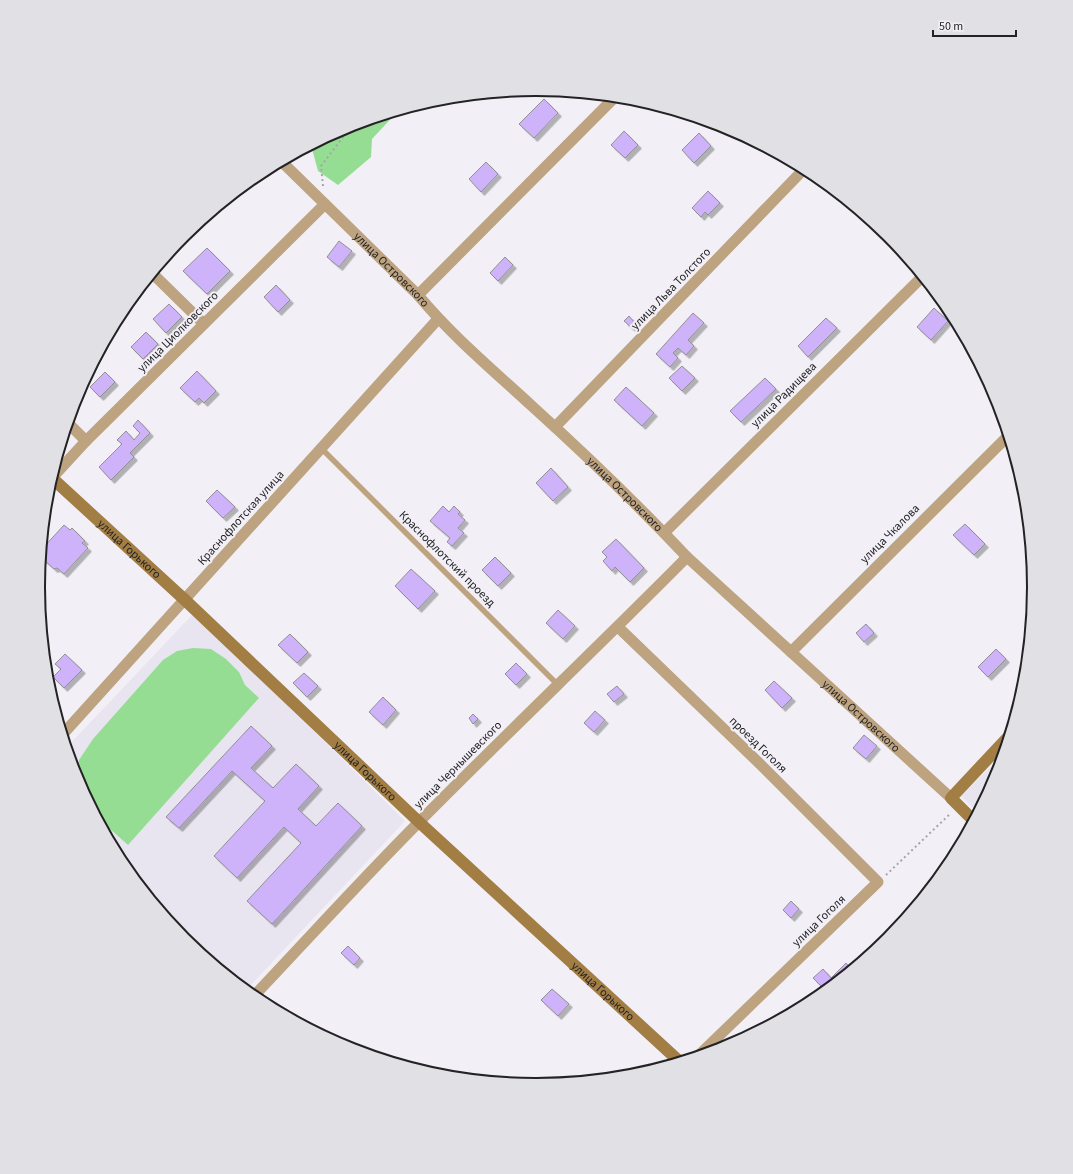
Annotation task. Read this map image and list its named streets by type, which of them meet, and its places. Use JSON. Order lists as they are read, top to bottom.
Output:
{
  "streets": {
    "street": [
      "улица Островского",
      "улица Льва Толстого",
      "улица Циолковского",
      "улица Радищева",
      "Краснофлотская улица",
      "улица Чкалова",
      "улица Горького",
      "проезд Гоголя",
      "улица Чернышевского",
      "улица Гоголя"
    ],
    "lane": ["Краснофлотский проезд"]
  },
  "crossings": [
    ["улица Островского", "улица Льва Толстого"],
    ["улица Островского", "улица Циолковского"],
    ["улица Островского", "улица Радищева"],
    ["улица Островского", "Краснофлотская улица"],
    ["улица Островского", "улица Чкалова"],
    ["улица Островского", "улица Чернышевского"],
    ["Краснофлотская улица", "улица Горького"],
    ["Краснофлотская улица", "Краснофлотский проезд"],
    ["улица Горького", "улица Чернышевского"],
    ["Краснофлотский проезд", "улица Чернышевского"],
    ["проезд Гоголя", "улица Чернышевского"],
    ["проезд Гоголя", "улица Гоголя"]
  ],
  "scale_bar": "50 m"
}
